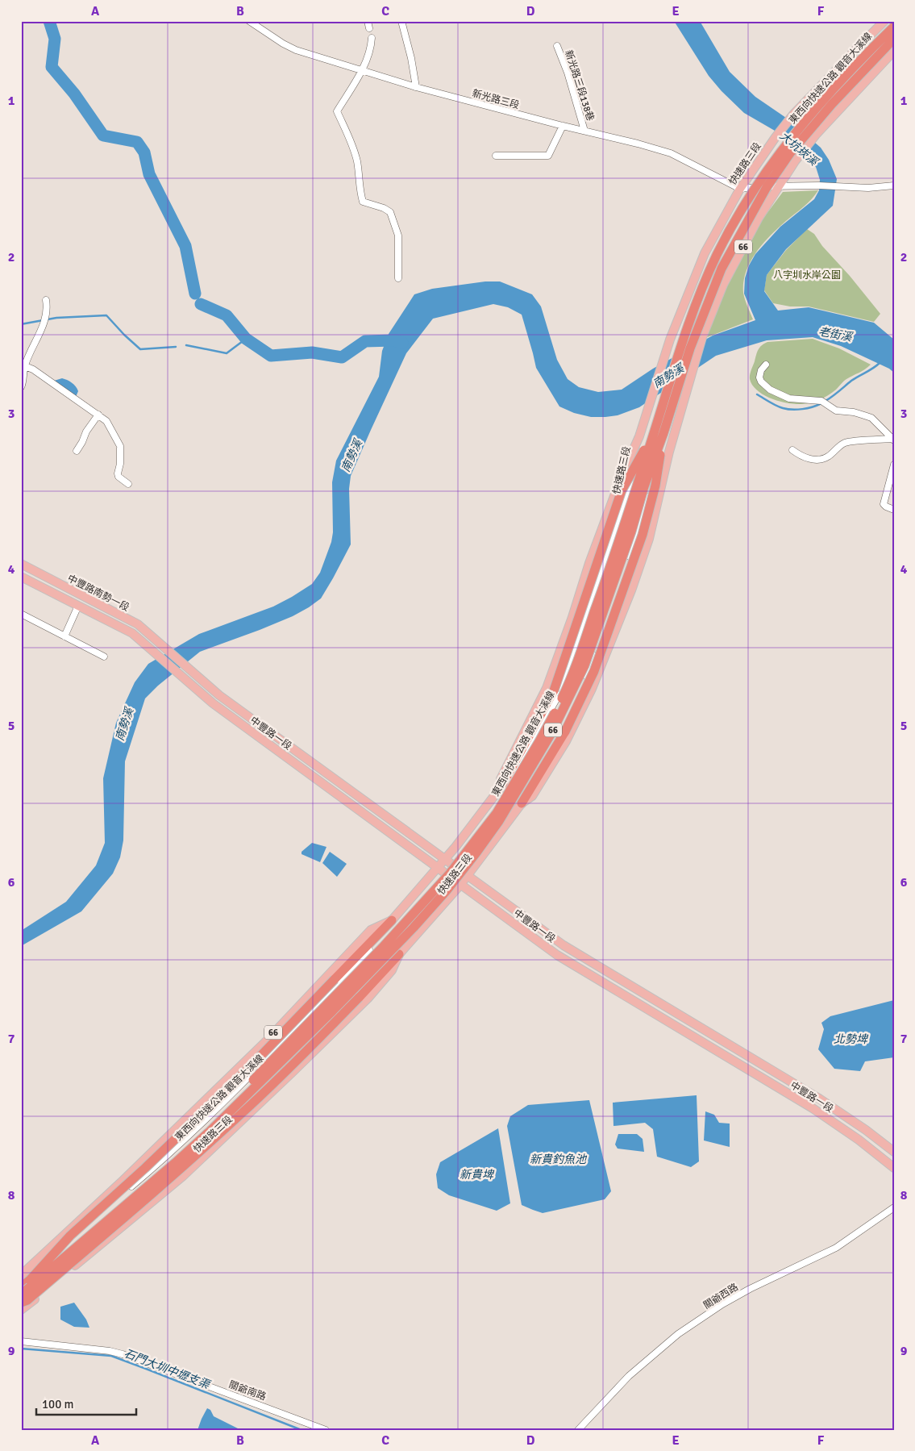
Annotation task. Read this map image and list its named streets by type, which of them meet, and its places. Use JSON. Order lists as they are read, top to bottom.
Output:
{
  "streets": {
    "highway": ["東西向快速公路 觀音大溪線", "66"],
    "main road": ["快速路三段", "中豐路南勢一段", "中豐路一段"],
    "street": [
      "新光路三段138巷",
      "新光路三段",
      "關爺西路",
      "關爺南路"
    ]
  },
  "crossings": [
    ["東西向快速公路 觀音大溪線", "快速路三段"],
    ["新光路三段138巷", "新光路三段"],
    ["新光路三段", "快速路三段"],
    ["快速路三段", "66"],
    ["快速路三段", "中豐路一段"],
    ["中豐路南勢一段", "中豐路一段"]
  ],
  "water": [
    "大坑崁溪",
    "老街溪",
    "南勢溪",
    "北勢埤",
    "新貴釣魚池",
    "新貴埤",
    "石門大圳中壢支渠"
  ],
  "parks": ["八字圳水岸公園"],
  "scale_bar": "100 m",
  "grid": {
    "columns": [
      "A",
      "B",
      "C",
      "D",
      "E",
      "F"
    ],
    "rows": [
      "1",
      "2",
      "3",
      "4",
      "5",
      "6",
      "7",
      "8",
      "9"
    ]
  }
}
